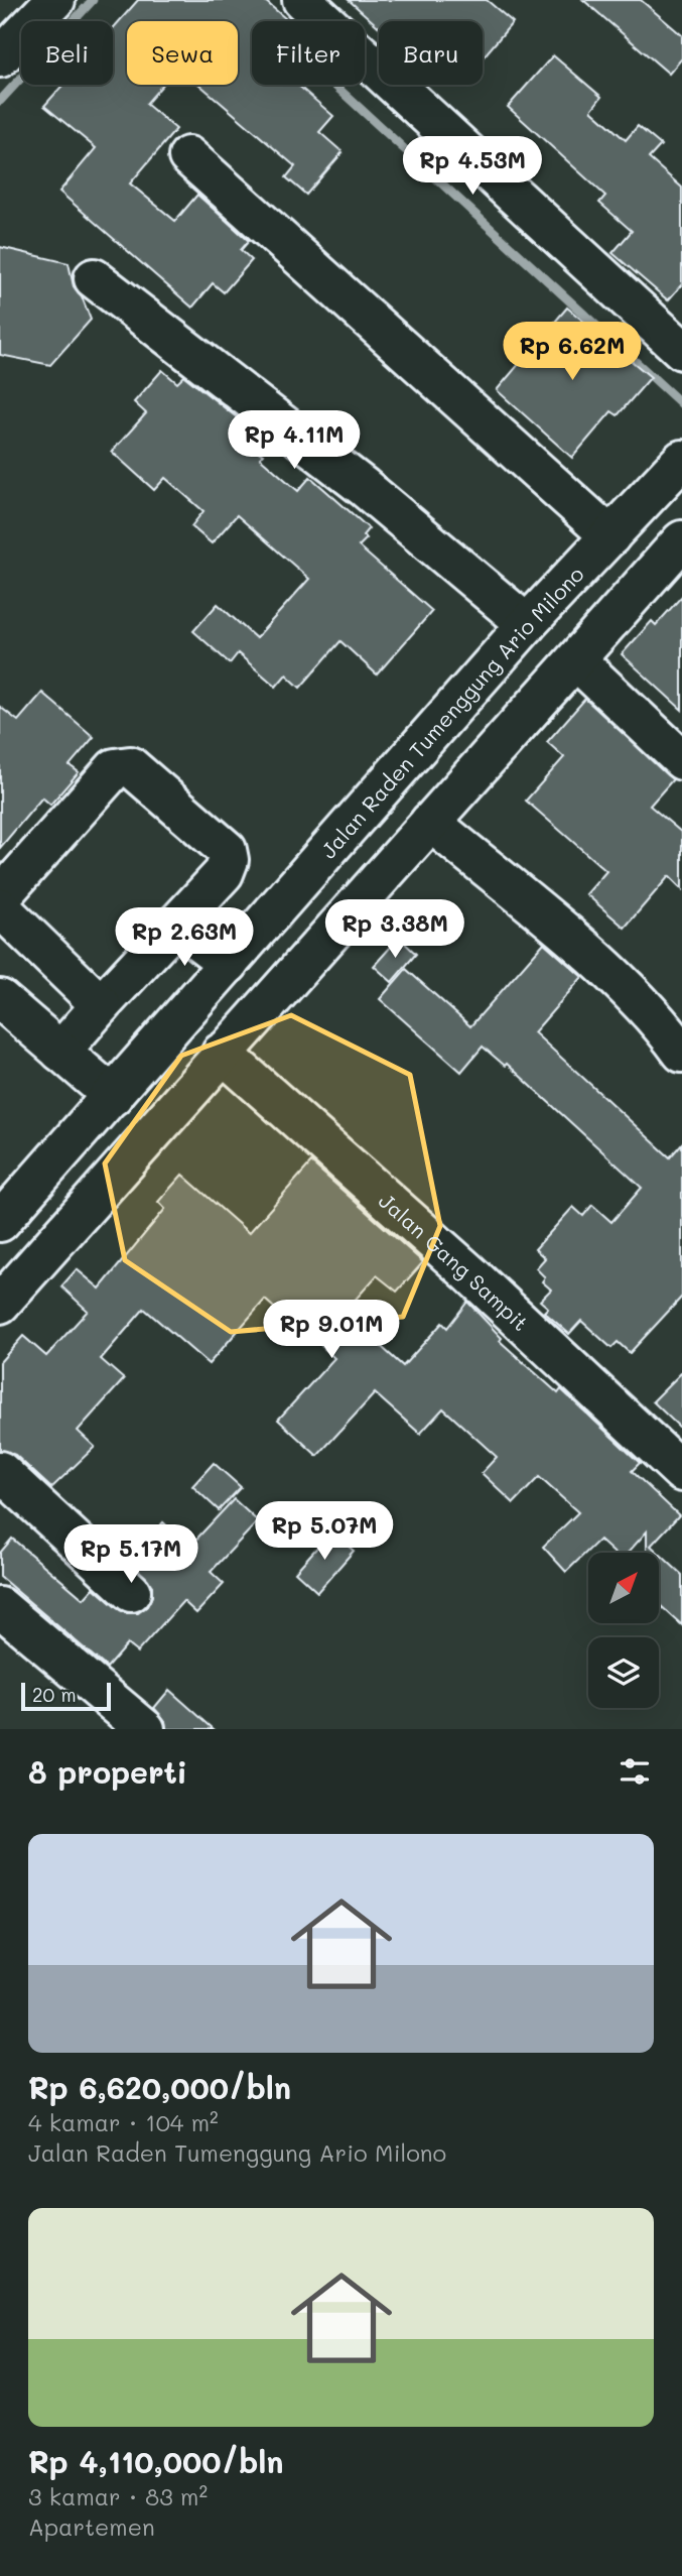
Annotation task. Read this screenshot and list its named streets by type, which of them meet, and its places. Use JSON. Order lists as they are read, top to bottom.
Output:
{
  "streets": {
    "main road": ["Jalan Raden Tumenggung Ario Milono", "Jalan Gang Sampit"]
  },
  "scale_bar": "20 m",
  "north": "top right",
  "page": {
    "chip": [
      "Beli",
      "Sewa",
      "Filter",
      "Baru"
    ],
    "price": [
      "Rp 4.53M",
      "Rp 6.62M",
      "Rp 4.11M",
      "Rp 3.38M",
      "Rp 2.63M",
      "Rp 9.01M",
      "Rp 5.07M",
      "Rp 5.17M"
    ],
    "scale": "20 m",
    "heading": "8 properti",
    "list": [
      {
        "name": "Rp 6,620,000/bln",
        "note": "4 kamar · 104 m² · Jalan Raden Tumenggung Ario Milono"
      },
      {
        "name": "Rp 4,110,000/bln",
        "note": "3 kamar · 83 m² · Apartemen"
      }
    ]
  }
}
